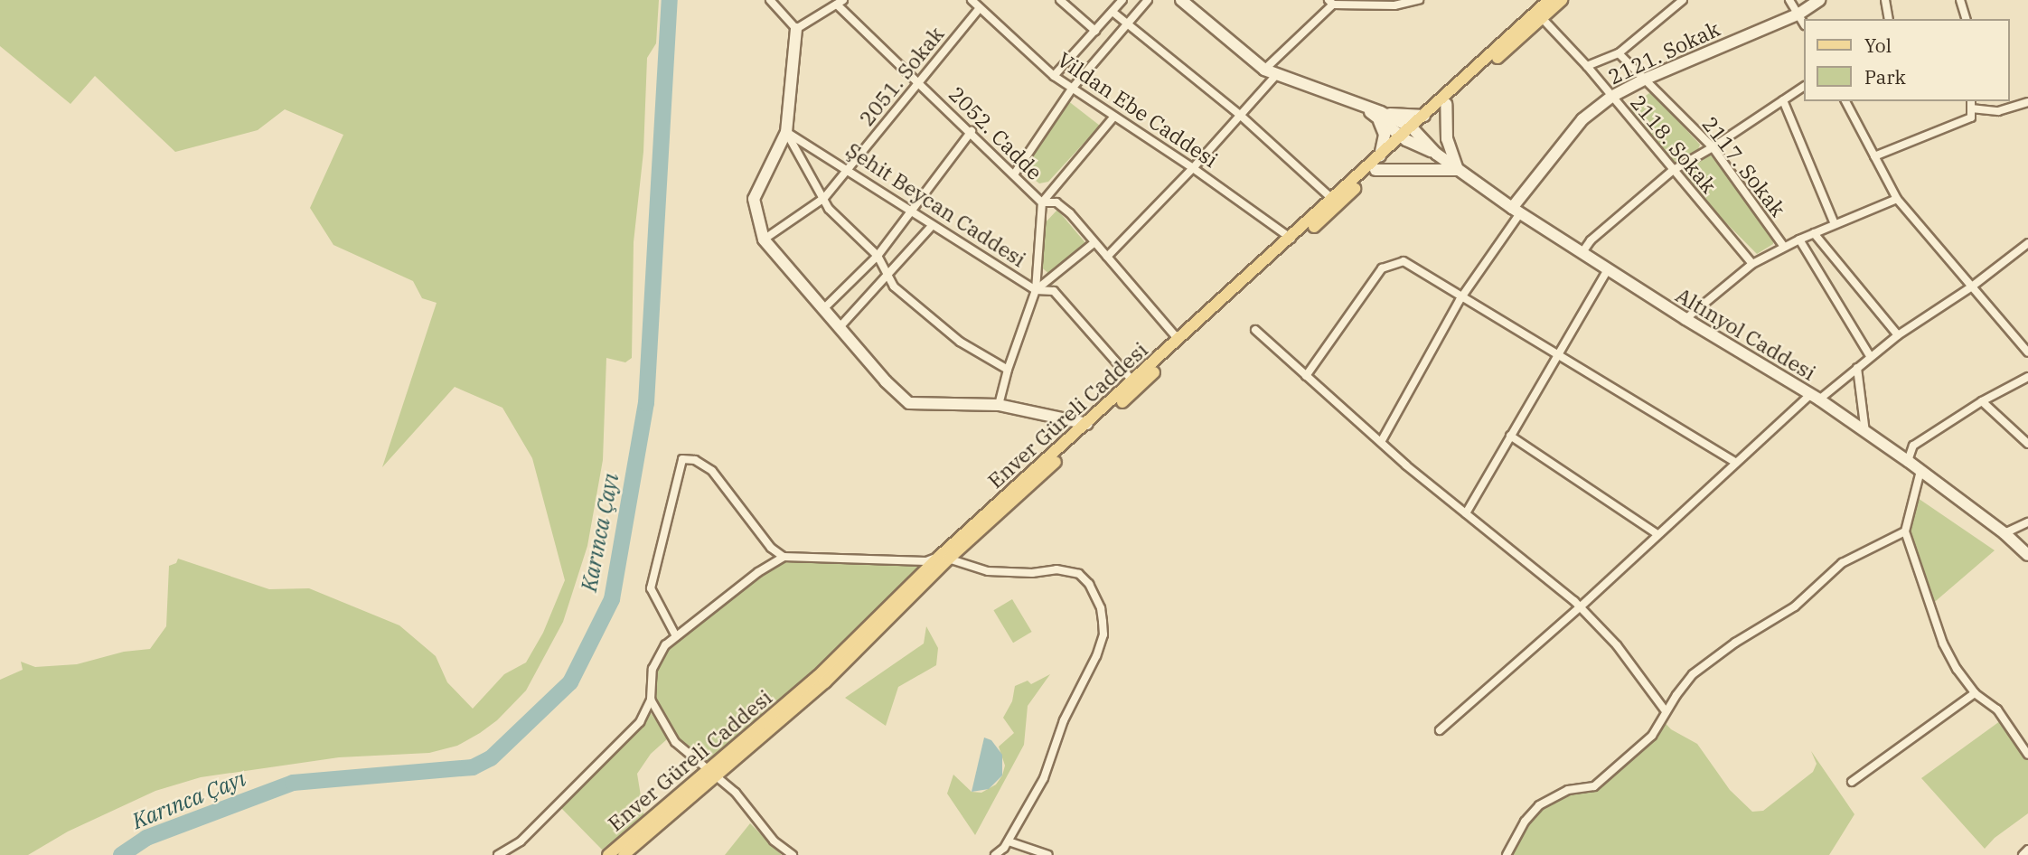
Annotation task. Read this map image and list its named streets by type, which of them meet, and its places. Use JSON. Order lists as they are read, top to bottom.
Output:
{
  "streets": {
    "main road": ["2121. Sokak", "Altınyol Caddesi", "Enver Güreli Caddesi"],
    "street": [
      "2051. Sokak",
      "Vildan Ebe Caddesi",
      "2052. Cadde",
      "2118. Sokak",
      "2117. Sokak",
      "Şehit Beycan Caddesi"
    ]
  },
  "crossings": [
    ["2121. Sokak", "2118. Sokak"],
    ["2121. Sokak", "2117. Sokak"],
    ["2121. Sokak", "Altınyol Caddesi"],
    ["2051. Sokak", "Vildan Ebe Caddesi"],
    ["2051. Sokak", "2052. Cadde"],
    ["2051. Sokak", "Şehit Beycan Caddesi"],
    ["Vildan Ebe Caddesi", "Enver Güreli Caddesi"],
    ["2052. Cadde", "Enver Güreli Caddesi"],
    ["2118. Sokak", "Enver Güreli Caddesi"],
    ["Şehit Beycan Caddesi", "Enver Güreli Caddesi"]
  ],
  "water": ["Karınca Çayı"],
  "legend": ["Yol", "Park"]
}
